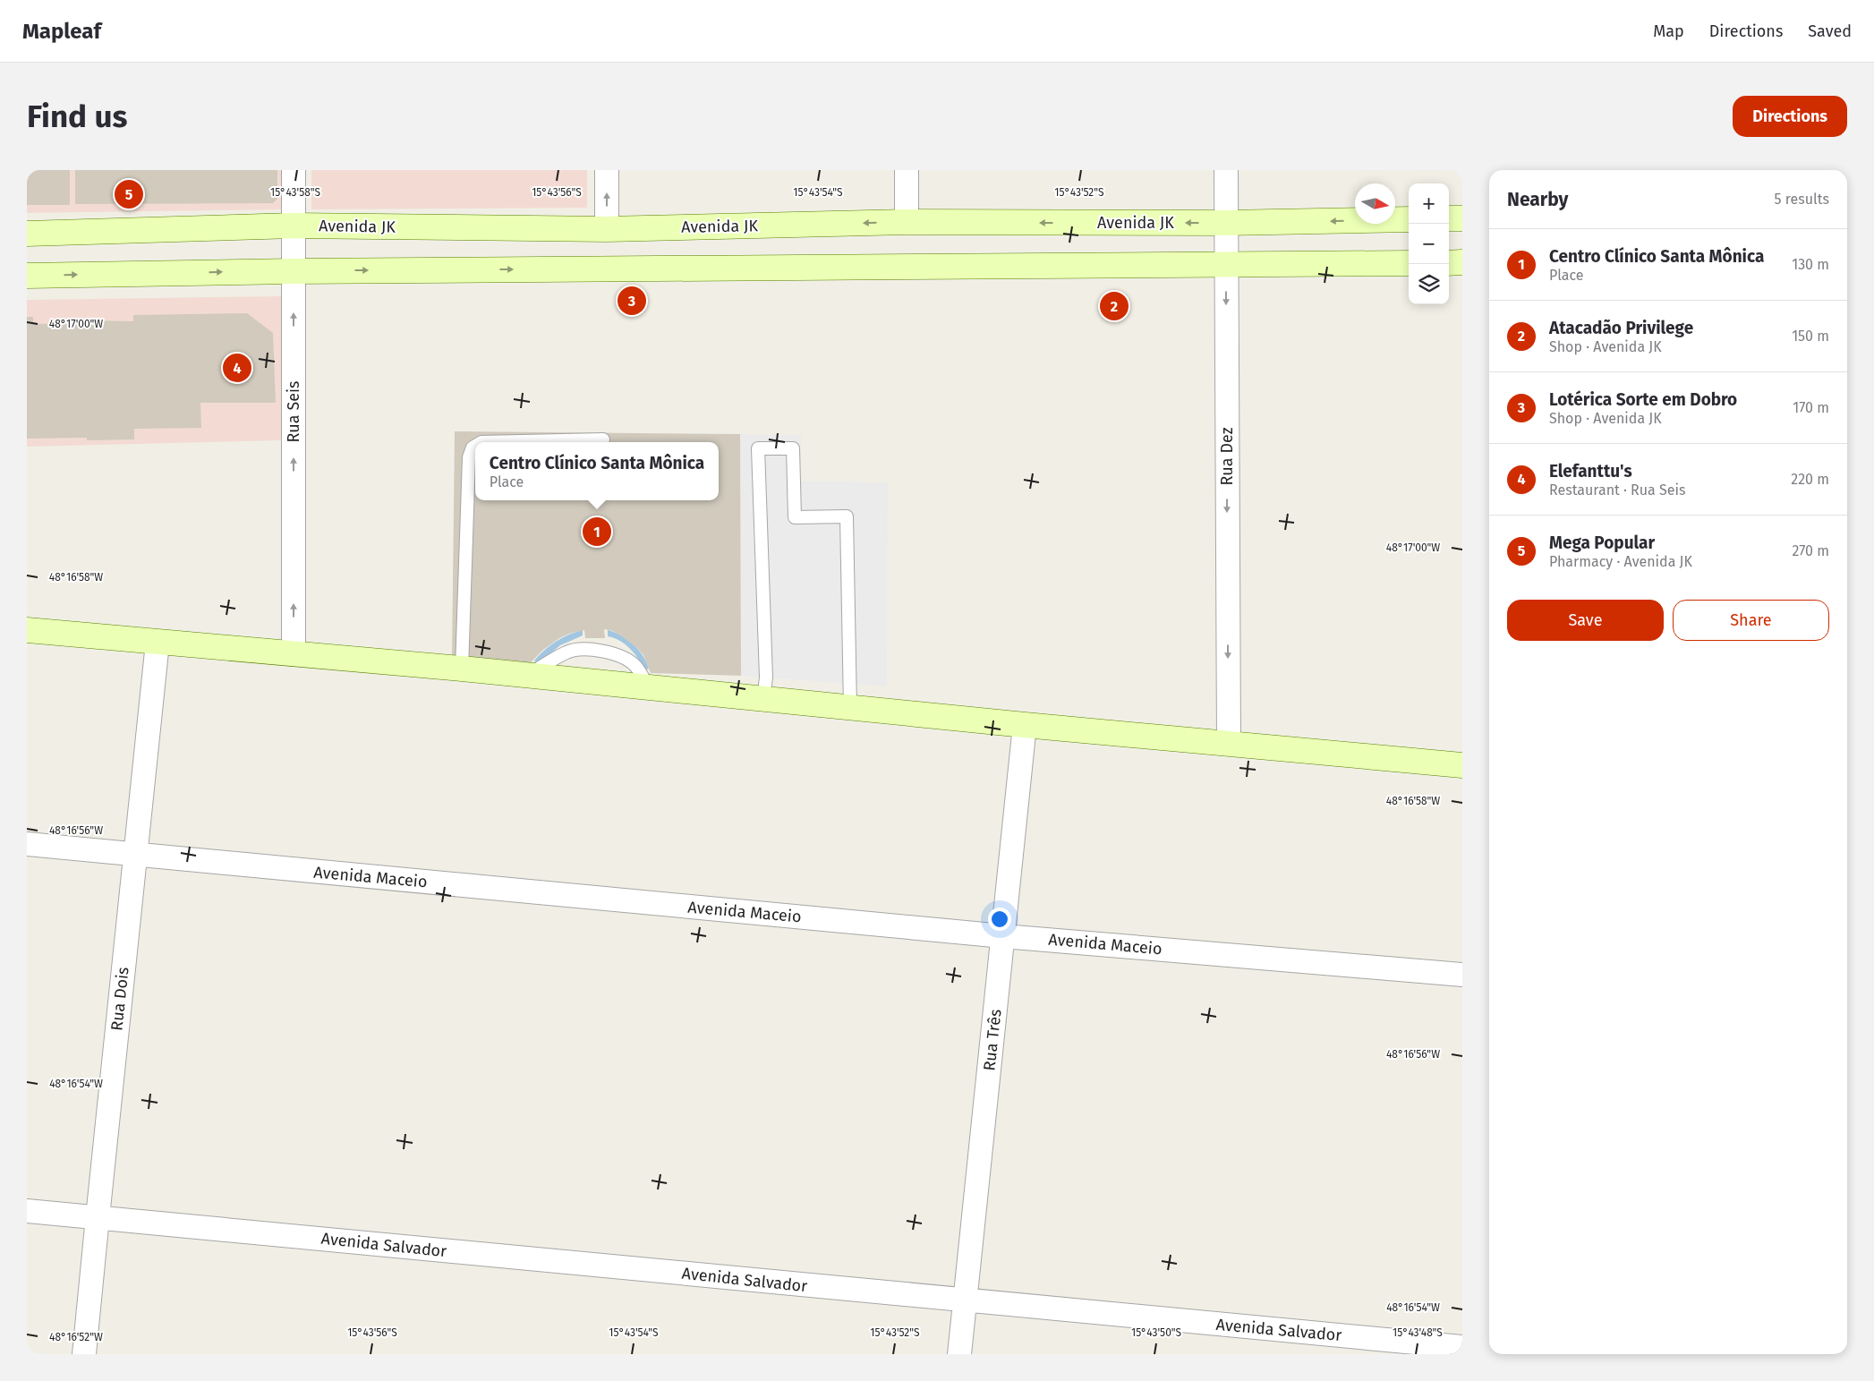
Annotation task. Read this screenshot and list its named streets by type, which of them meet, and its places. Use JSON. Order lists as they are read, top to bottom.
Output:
{
  "streets": {
    "main road": ["Avenida JK"],
    "street": [
      "Rua Seis",
      "Rua Dez",
      "Avenida Maceio",
      "Rua Dois",
      "Rua Três",
      "Avenida Salvador"
    ]
  },
  "crossings": [
    ["Avenida JK", "Rua Seis"],
    ["Avenida JK", "Rua Dez"],
    ["Avenida Maceio", "Rua Dois"],
    ["Avenida Maceio", "Rua Três"],
    ["Rua Dois", "Avenida Salvador"],
    ["Rua Três", "Avenida Salvador"]
  ],
  "one_way": ["Rua Seis", "Rua Dez"],
  "north": "right",
  "page": {
    "header": "Mapleaf",
    "nav": ["Map", "Directions", "Saved"],
    "buttons": [
      "Directions",
      ["Save", "Share"]
    ],
    "title": "Find us",
    "heading": ["Nearby", "5 results"],
    "pins": [
      "5",
      "3",
      "2",
      "4",
      "1"
    ],
    "map_buttons": ["+", "−"],
    "list": [
      {
        "mark": "1",
        "name": "Centro Clínico Santa Mônica",
        "note": "Place",
        "value": "130 m"
      },
      {
        "mark": "2",
        "name": "Atacadão Privilege",
        "note": "Shop · Avenida JK",
        "value": "150 m"
      },
      {
        "mark": "3",
        "name": "Lotérica Sorte em Dobro",
        "note": "Shop · Avenida JK",
        "value": "170 m"
      },
      {
        "mark": "4",
        "name": "Elefanttu's",
        "note": "Restaurant · Rua Seis",
        "value": "220 m"
      },
      {
        "mark": "5",
        "name": "Mega Popular",
        "note": "Pharmacy · Avenida JK",
        "value": "270 m"
      }
    ],
    "popup": ["Centro Clínico Santa Mônica", "Place"]
  },
  "coordinates": [
    "15°43'58\"S",
    "15°43'56\"S",
    "15°43'54\"S",
    "15°43'52\"S",
    "48°17'00\"W",
    "48°16'58\"W",
    "48°16'56\"W",
    "48°16'54\"W",
    "15°43'50\"S",
    "15°43'48\"S",
    "48°16'52\"W"
  ]
}
